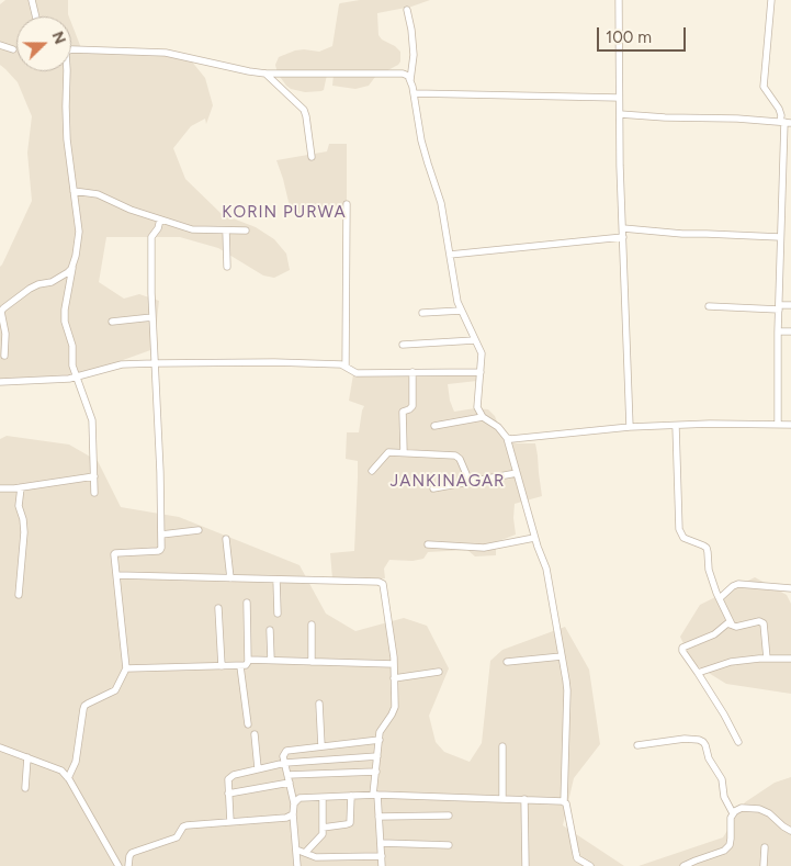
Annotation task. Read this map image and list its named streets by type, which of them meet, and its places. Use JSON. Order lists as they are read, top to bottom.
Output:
{
  "districts": ["KORIN PURWA", "JANKINAGAR"],
  "scale_bar": "100 m",
  "north": "right"
}
